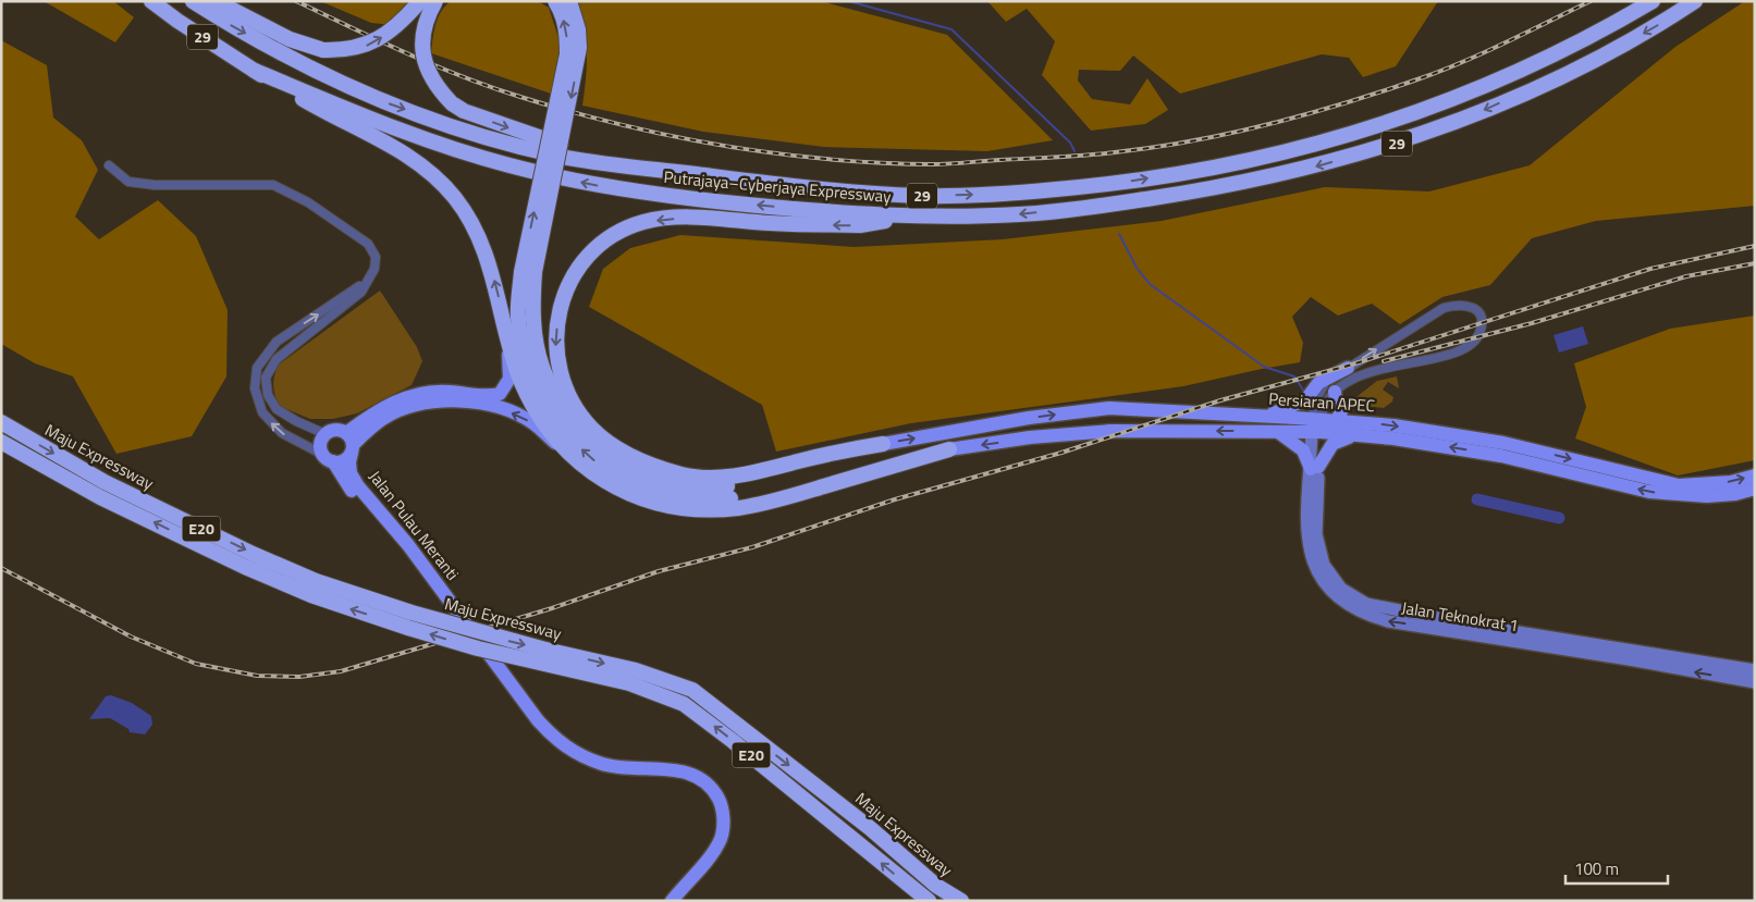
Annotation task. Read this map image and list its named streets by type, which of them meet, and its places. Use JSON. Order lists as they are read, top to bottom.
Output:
{
  "streets": {
    "highway": [
      "29",
      "Putrajaya–Cyberjaya Expressway",
      "Maju Expressway",
      "E20"
    ],
    "main road": ["Persiaran APEC", "Jalan Pulau Meranti", "Jalan Teknokrat 1"]
  },
  "crossings": [
    ["Persiaran APEC", "Jalan Teknokrat 1"]
  ],
  "one_way": ["Jalan Teknokrat 1"],
  "scale_bar": "100 m"
}
